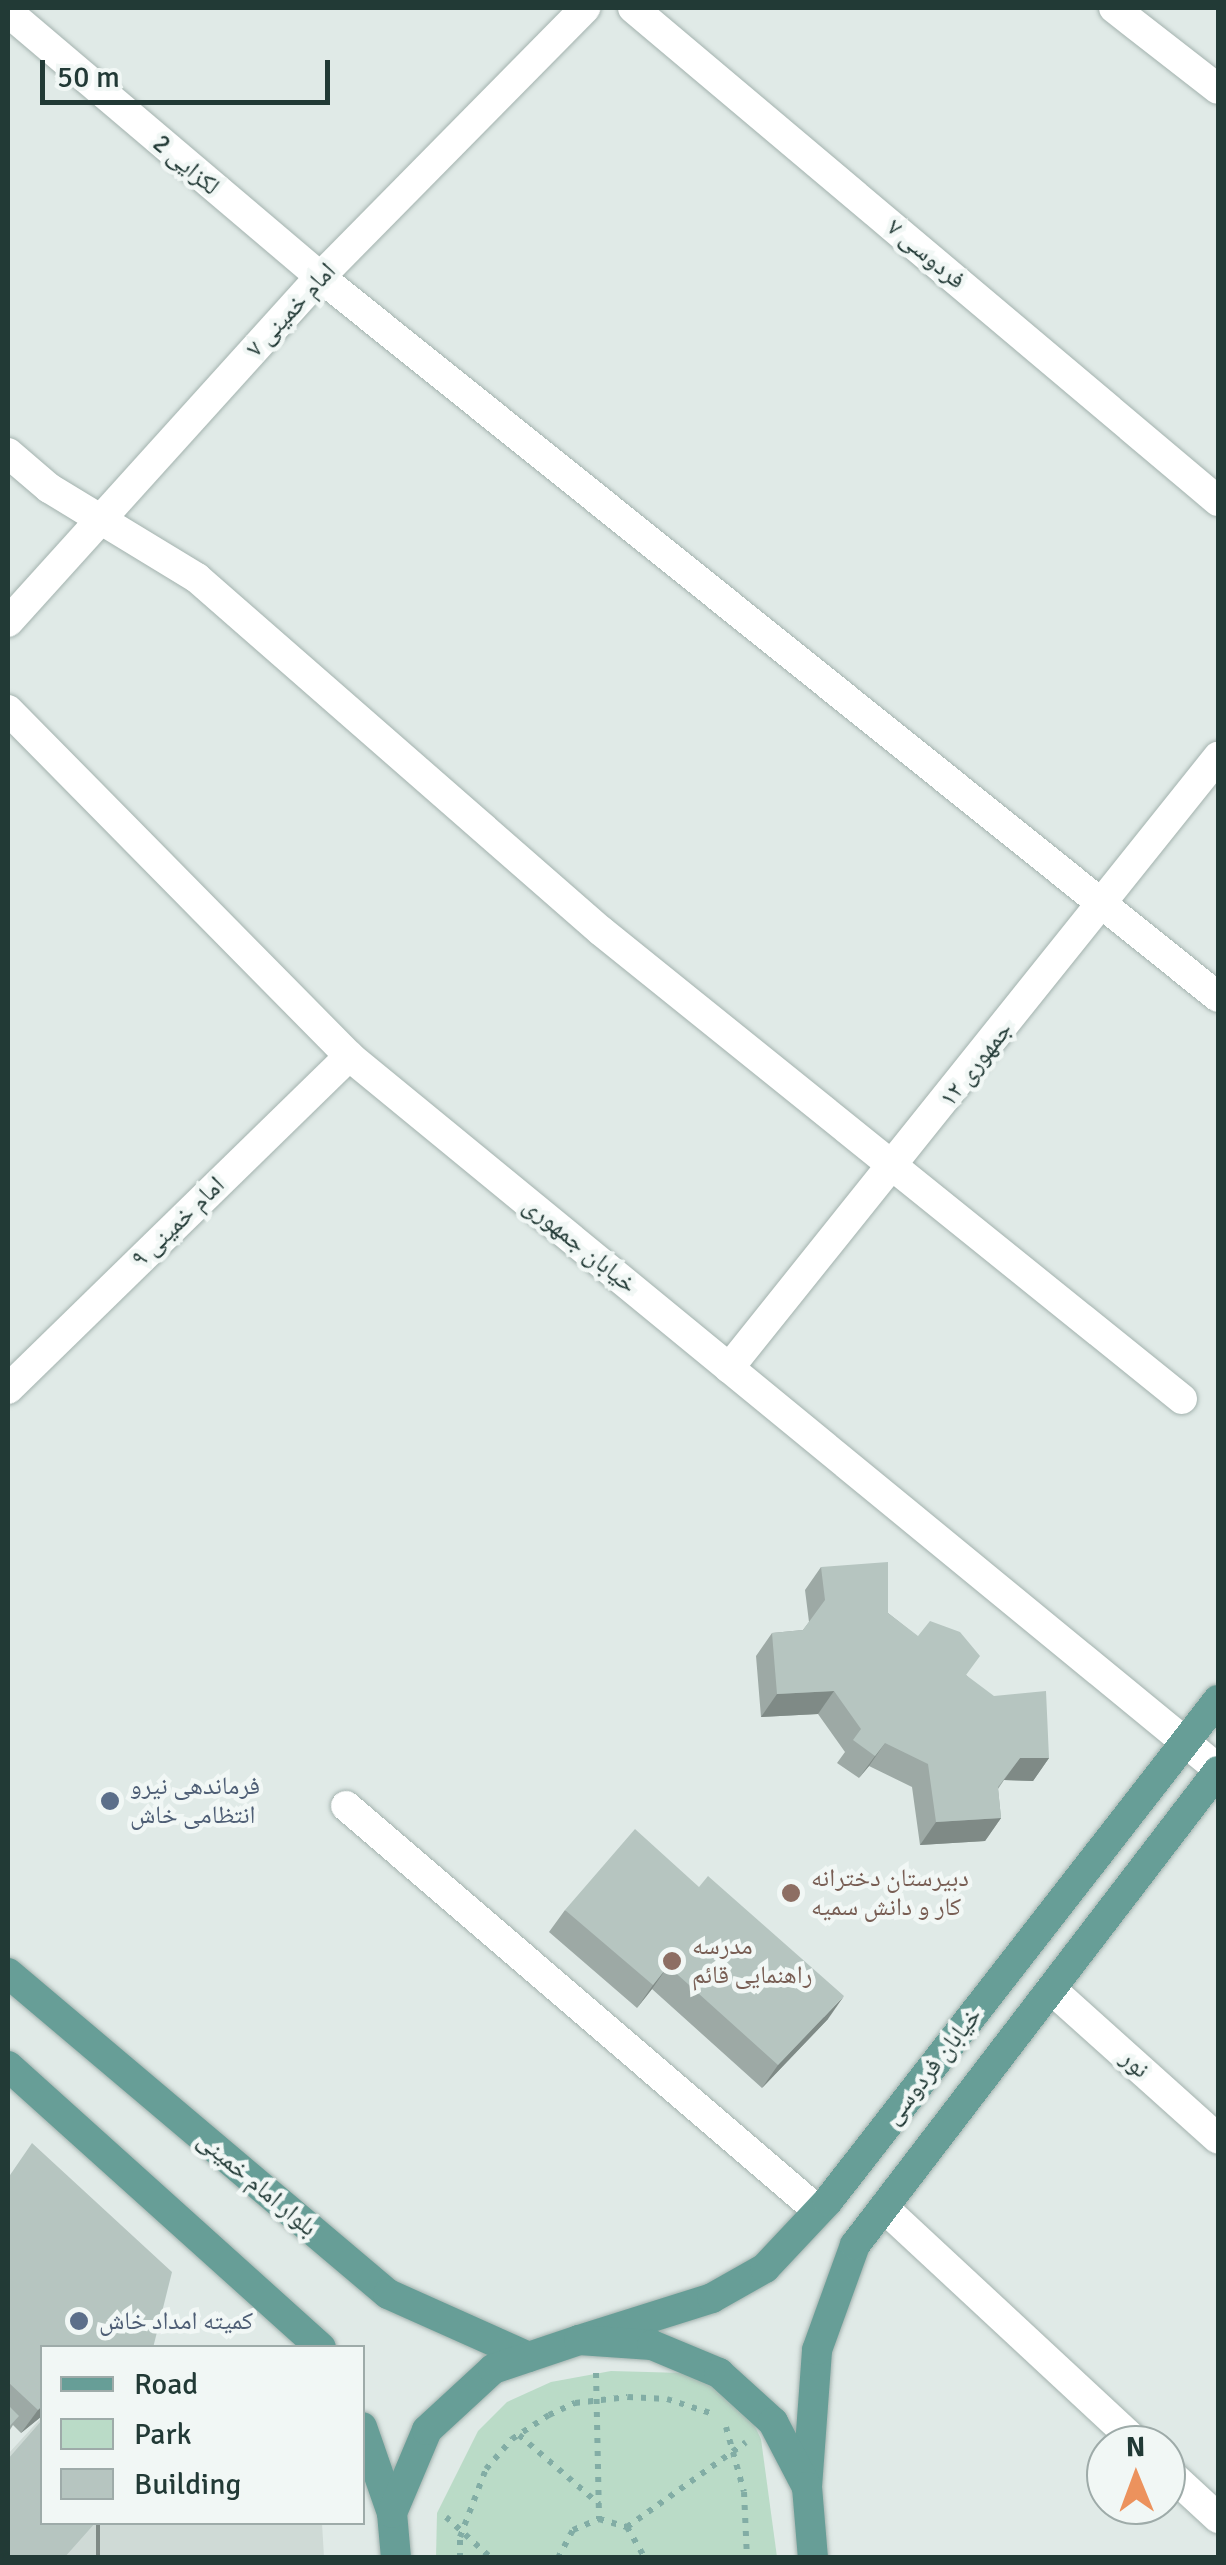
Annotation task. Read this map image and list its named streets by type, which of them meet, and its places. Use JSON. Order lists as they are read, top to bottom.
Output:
{
  "streets": {
    "main road": ["خیابان فردوسی", "بلوار امام خمینی"],
    "street": [
      "لکزایی 2",
      "فردوسی ۷",
      "امام خمینی ۷",
      "جمهوری ۱۲",
      "امام خمینی ۹",
      "خیابان جمهوری",
      "نور"
    ]
  },
  "crossings": [
    ["لکزایی 2", "امام خمینی ۷"],
    ["لکزایی 2", "جمهوری ۱۲"],
    ["جمهوری ۱۲", "خیابان جمهوری"],
    ["امام خمینی ۹", "خیابان جمهوری"],
    ["خیابان جمهوری", "خیابان فردوسی"],
    ["نور", "خیابان فردوسی"],
    ["خیابان فردوسی", "بلوار امام خمینی"]
  ],
  "places": [
    "فرماندهی نیرو انتظامی خاش",
    "دبیرستان دخترانه کار و دانش سمیه",
    "مدرسه راهنمایی قائم",
    "کمیته امداد خاش"
  ],
  "legend": ["Road", "Park", "Building"],
  "scale_bar": "50 m",
  "north": "top"
}
